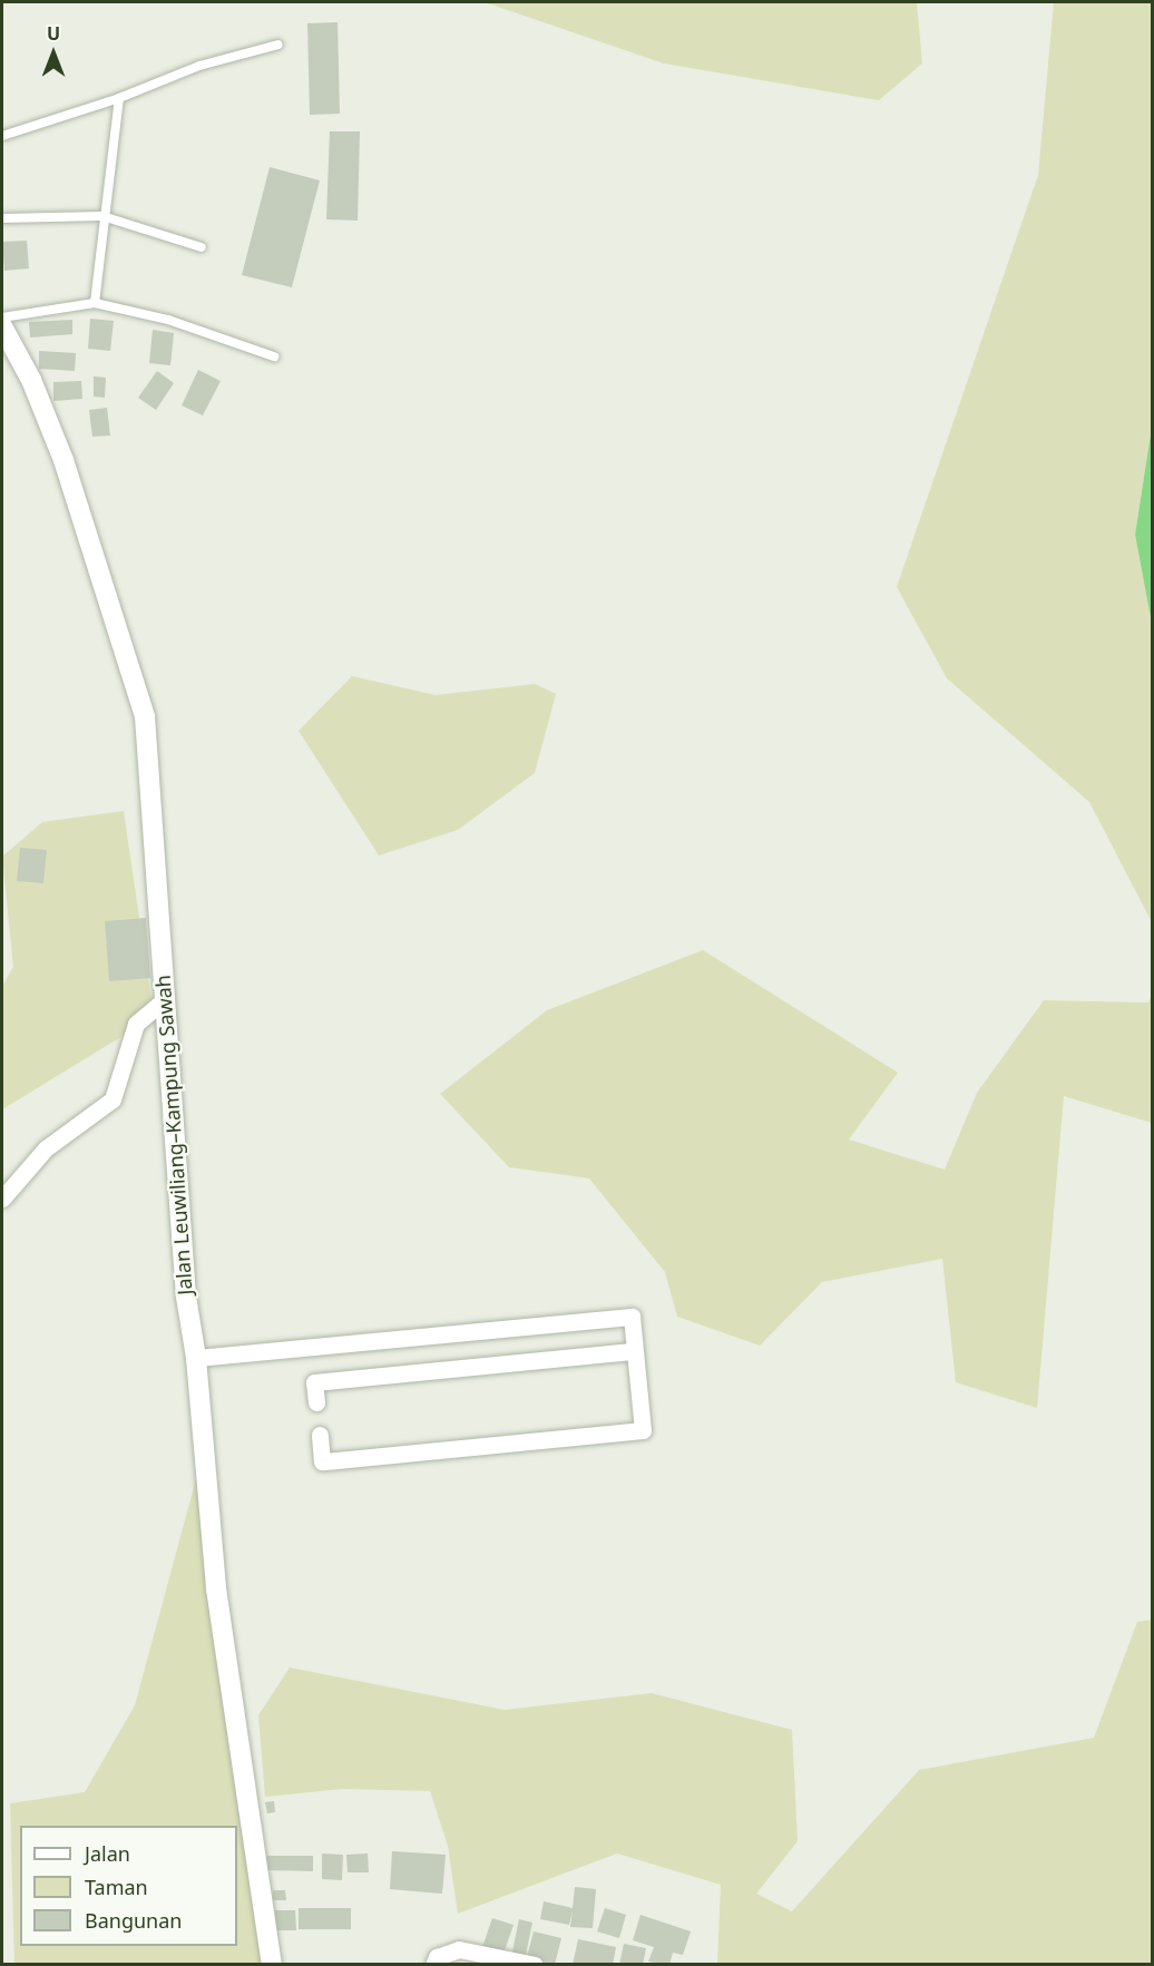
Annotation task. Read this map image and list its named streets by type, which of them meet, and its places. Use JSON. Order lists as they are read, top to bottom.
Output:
{
  "streets": {
    "main road": ["Jalan Leuwiliang–Kampung Sawah"]
  },
  "legend": ["Jalan", "Taman", "Bangunan"],
  "north": "top"
}
